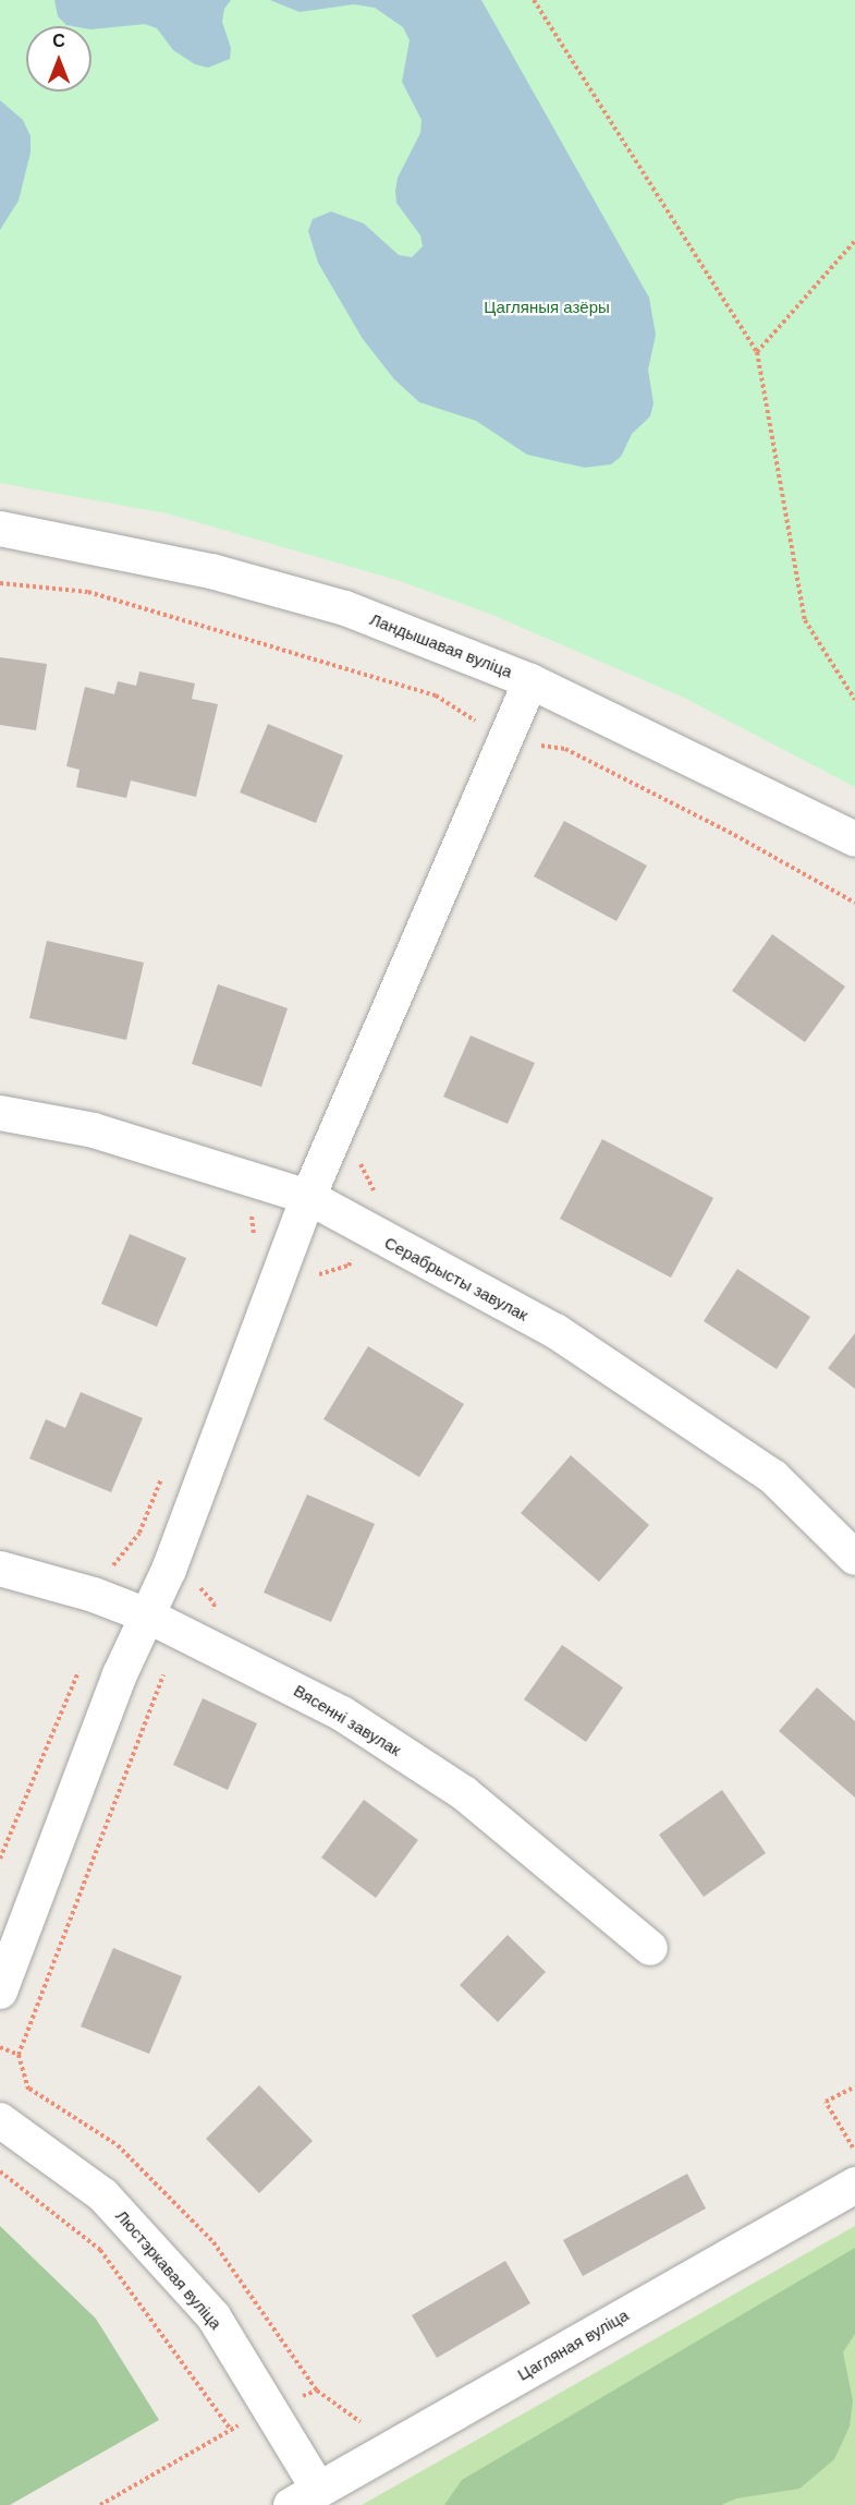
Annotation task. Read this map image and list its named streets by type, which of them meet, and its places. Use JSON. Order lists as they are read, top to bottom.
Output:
{
  "streets": {
    "street": [
      "Ландышавая вуліца",
      "Серабрысты завулак",
      "Вясенні завулак",
      "Люстэркавая вуліца",
      "Цагляная вуліца"
    ]
  },
  "crossings": [
    ["Люстэркавая вуліца", "Цагляная вуліца"]
  ],
  "parks": ["Цагляныя азёры"],
  "north": "top"
}
